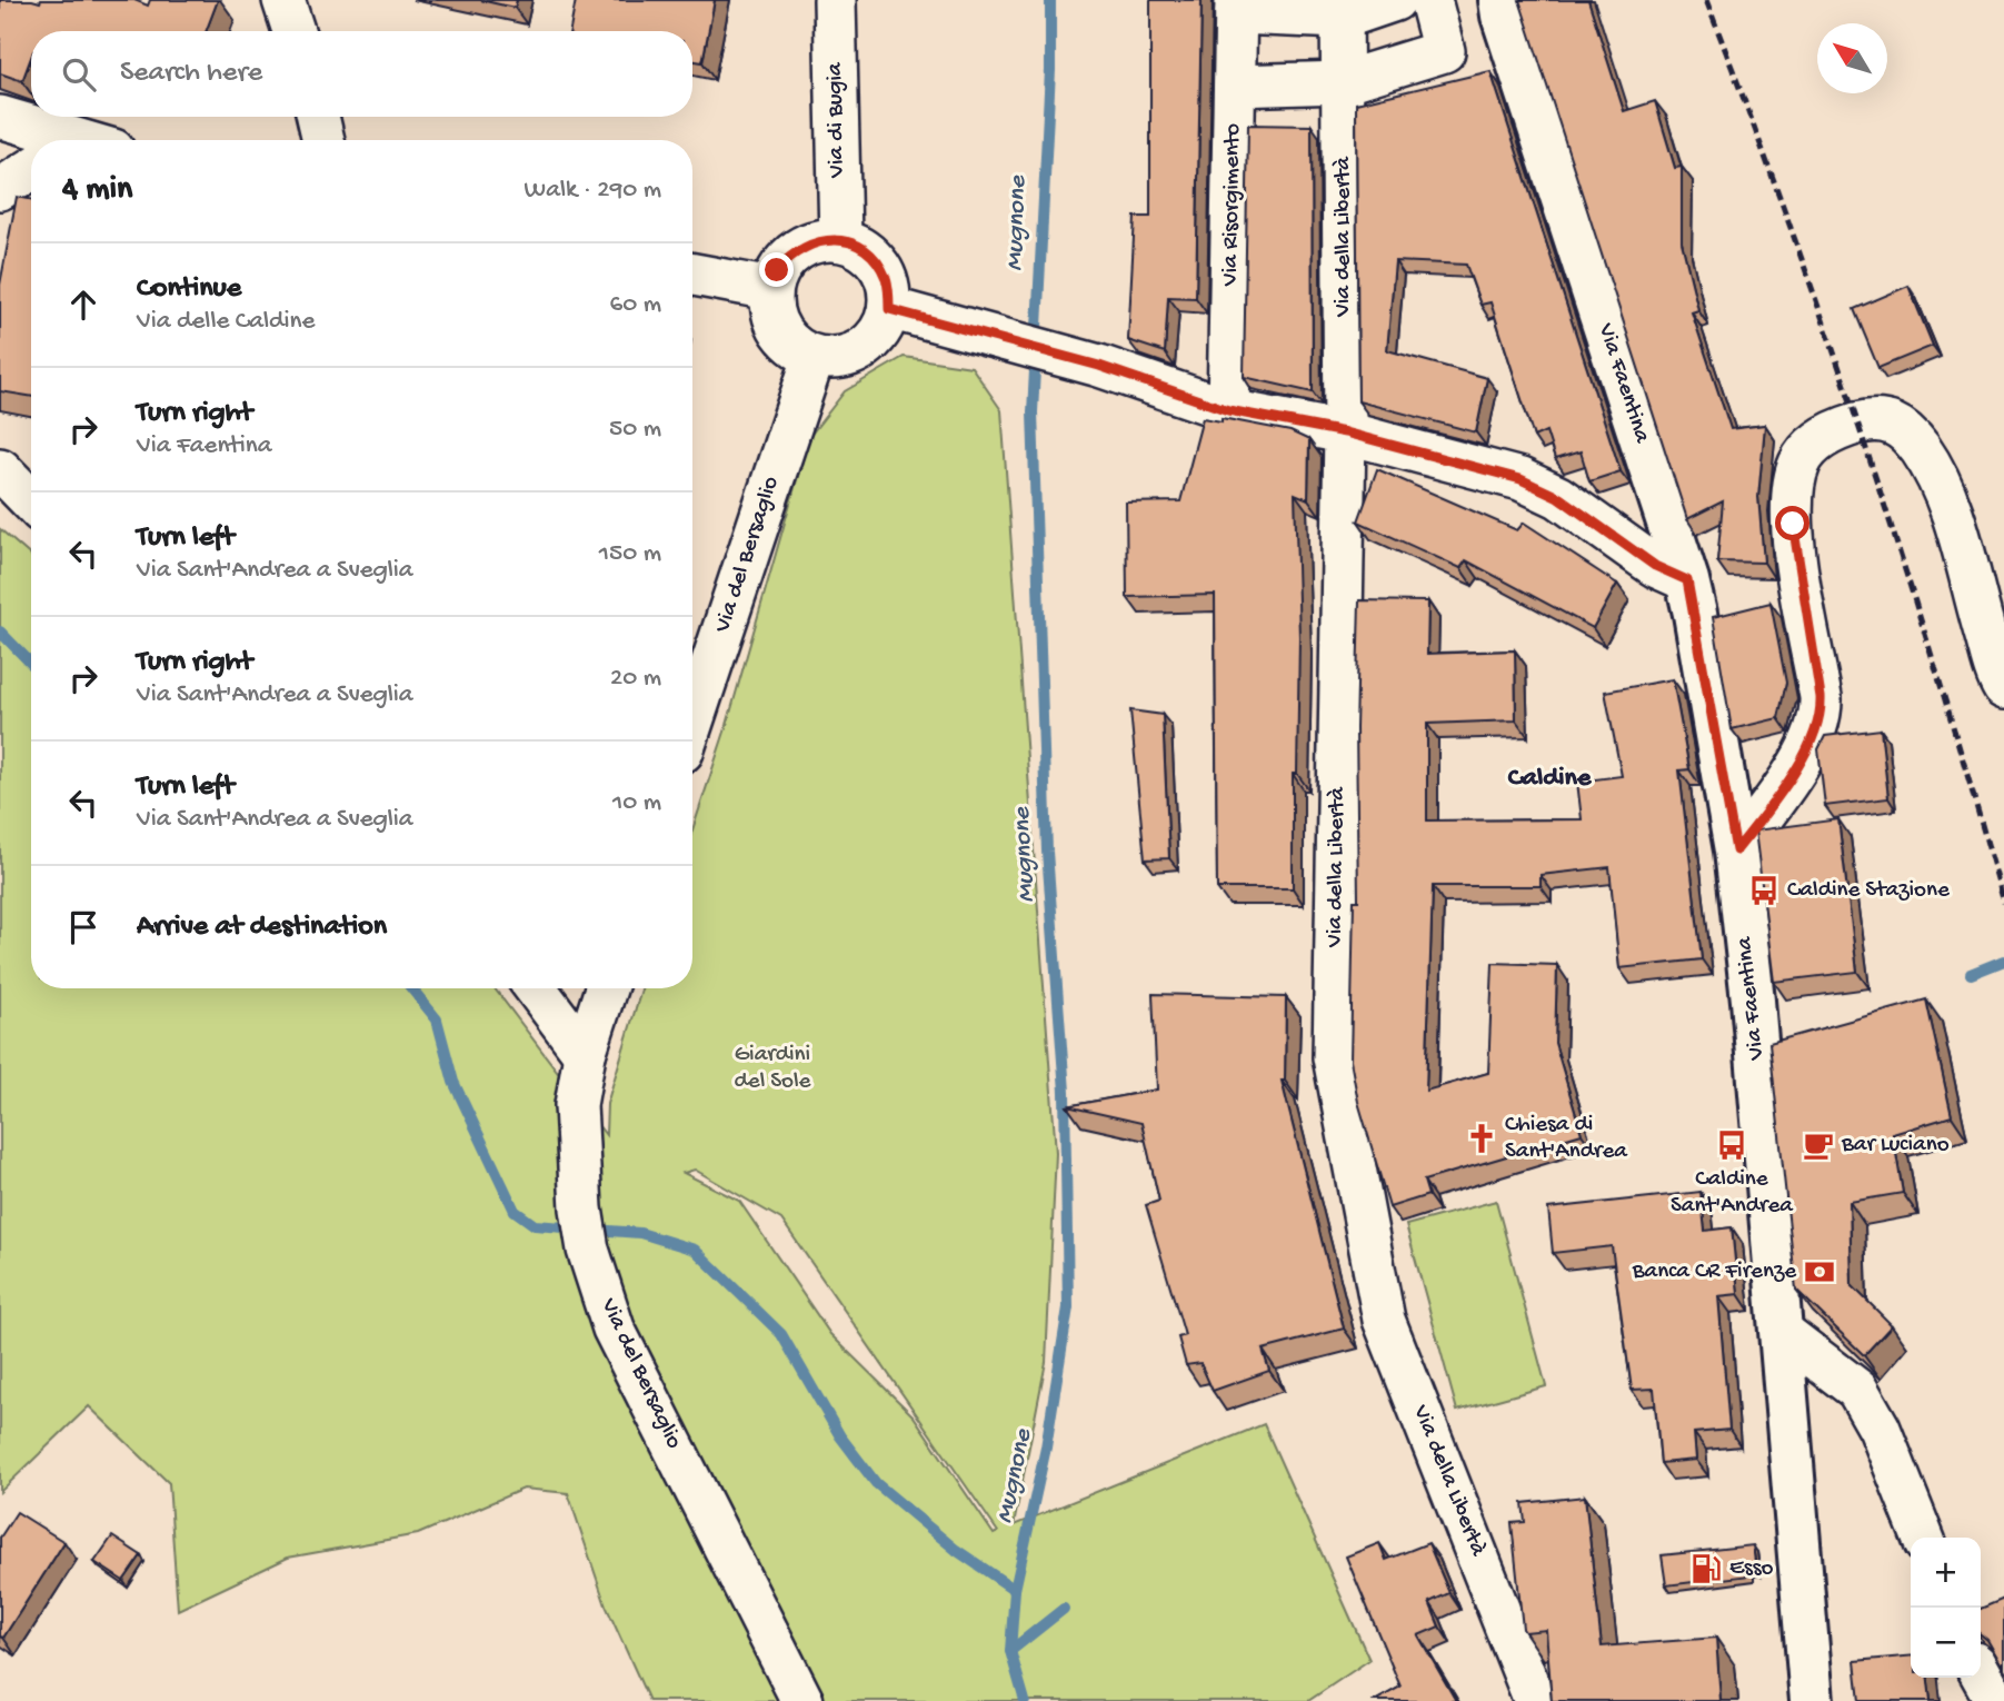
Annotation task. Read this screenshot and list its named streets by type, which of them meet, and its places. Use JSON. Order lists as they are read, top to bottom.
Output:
{
  "streets": {
    "main road": ["Via Faentina"],
    "street": [
      "Via di Bugia",
      "Via Risorgimento",
      "Via della Libertà",
      "Via del Bersaglio"
    ]
  },
  "crossings": [
    ["Via di Bugia", "Via del Bersaglio"]
  ],
  "districts": ["Caldine"],
  "water": ["Mugnone"],
  "parks": ["Giardini del Sole"],
  "places": {
    "bus stop": ["Caldine Stazione", "Caldine Sant'Andrea"],
    "church": ["Chiesa di Sant'Andrea"],
    "cafe": ["Bar Luciano"],
    "bank": ["Banca CR Firenze"],
    "fuel station": ["Esso"]
  },
  "north": "top left",
  "page": {
    "search": "Search here",
    "heading": ["4 min", "Walk · 290 m"],
    "list": [
      ["Continue", "Via delle Caldine", "60 m"],
      ["Turn right", "Via Faentina", "50 m"],
      ["Turn left", "Via Sant'Andrea a Sveglia", "150 m"],
      ["Turn right", "Via Sant'Andrea a Sveglia", "20 m"],
      ["Turn left", "Via Sant'Andrea a Sveglia", "10 m"],
      "Arrive at destination"
    ],
    "map_buttons": ["+", "−"]
  }
}
